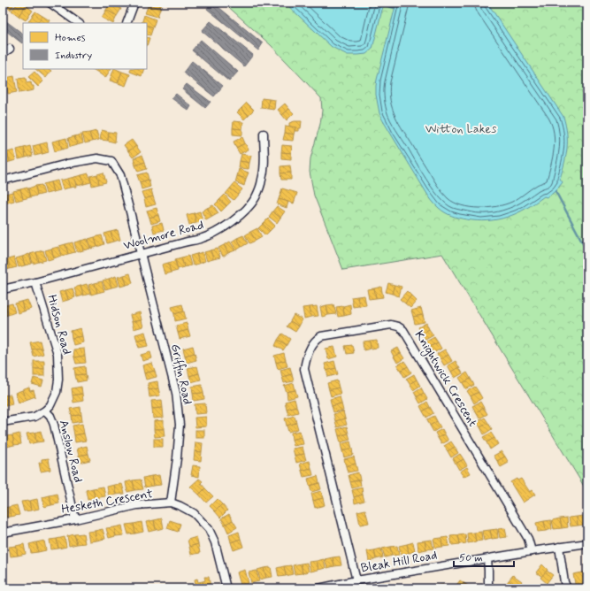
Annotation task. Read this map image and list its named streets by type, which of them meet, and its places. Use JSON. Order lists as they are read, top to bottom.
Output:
{
  "streets": {
    "street": [
      "Woolmore Road",
      "Hidson Road",
      "Griffin Road",
      "Knightwick Crescent",
      "Anslow Road",
      "Hesketh Crescent",
      "Bleak Hill Road"
    ]
  },
  "crossings": [
    ["Woolmore Road", "Hidson Road"],
    ["Woolmore Road", "Griffin Road"],
    ["Hidson Road", "Anslow Road"],
    ["Griffin Road", "Hesketh Crescent"],
    ["Knightwick Crescent", "Bleak Hill Road"],
    ["Anslow Road", "Hesketh Crescent"]
  ],
  "parks": ["Witton Lakes"],
  "legend": ["Homes", "Industry"],
  "scale_bar": "50 m"
}
